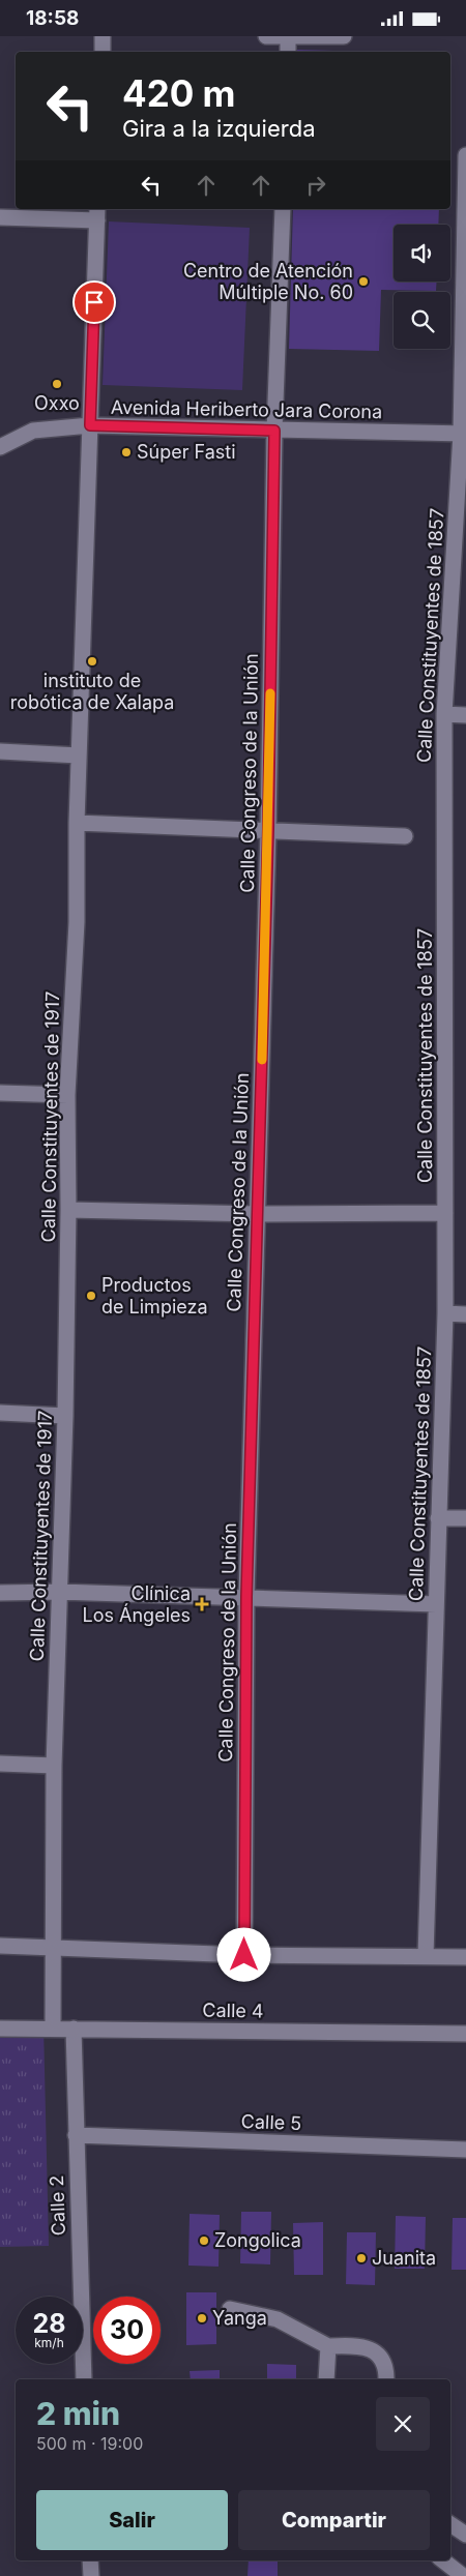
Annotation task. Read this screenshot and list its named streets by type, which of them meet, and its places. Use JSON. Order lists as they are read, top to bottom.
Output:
{
  "streets": {
    "street": [
      "Avenida Heriberto Jara Corona",
      "Calle Constituyentes de 1857",
      "Calle Congreso de la Unión",
      "Calle Constituyentes de 1917",
      "Calle 4",
      "Calle 5",
      "Calle 2"
    ]
  },
  "crossings": [
    ["Avenida Heriberto Jara Corona", "Calle Constituyentes de 1857"],
    ["Avenida Heriberto Jara Corona", "Calle Congreso de la Unión"],
    ["Avenida Heriberto Jara Corona", "Calle Constituyentes de 1917"],
    ["Calle Constituyentes de 1917", "Calle 4"],
    ["Calle 4", "Calle 2"],
    ["Calle 5", "Calle 2"]
  ],
  "places": {
    "other": [
      "Centro de Atención Múltiple No. 60",
      "Oxxo",
      "Súper Fasti",
      "instituto de robótica de Xalapa",
      "Productos de Limpieza",
      "Zongolica",
      "Juanita",
      "Yanga"
    ],
    "health": ["Clínica Los Ángeles"]
  },
  "page": {
    "status": "18:58",
    "turn": ["420 m", "Gira a la izquierda"],
    "speed": "28 km/h",
    "limit": "30",
    "heading": ["2 min", "500 m · 19:00"],
    "buttons": ["Salir", "Compartir"]
  }
}
